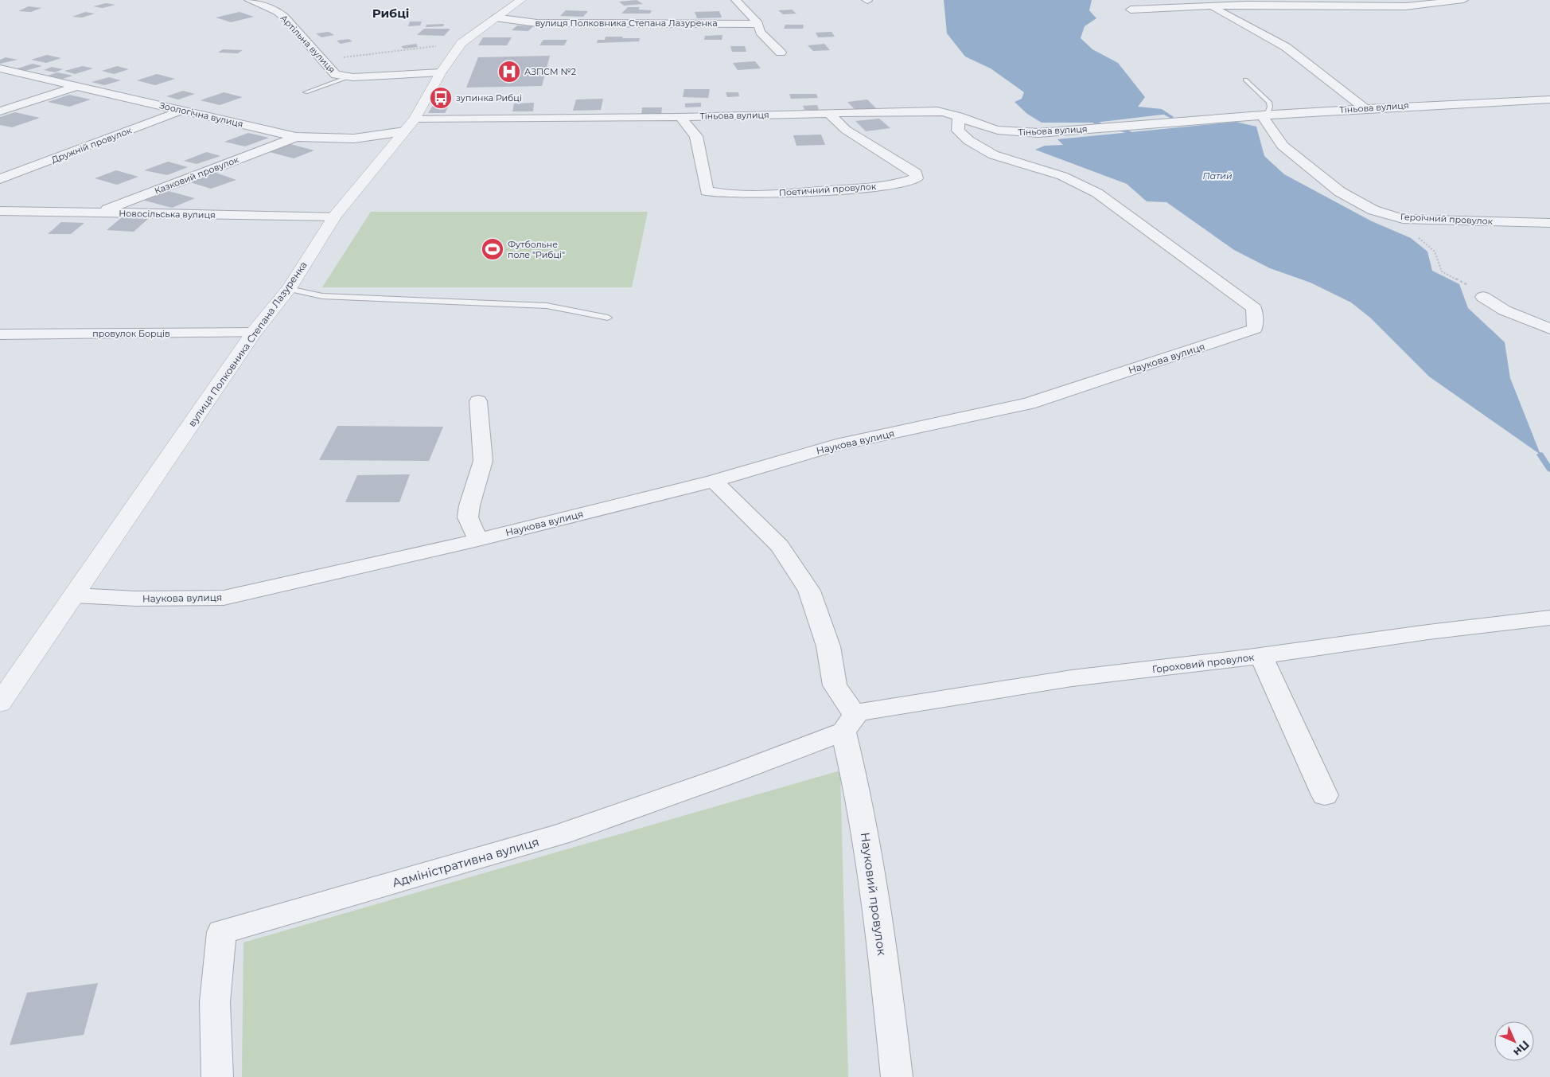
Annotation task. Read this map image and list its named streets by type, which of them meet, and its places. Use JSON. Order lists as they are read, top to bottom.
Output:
{
  "streets": {
    "street": [
      "вулиця Полковника Степана Лазуренка",
      "Артільна вулиця",
      "Тіньова вулиця",
      "Зоологічна вулиця",
      "Дружній провулок",
      "Казковий провулок",
      "Поетичний провулок",
      "Новосільська вулиця",
      "Героїчний провулок",
      "провулок Борців",
      "Наукова вулиця",
      "Гороховий провулок",
      "Адміністративна вулиця",
      "Науковий провулок"
    ]
  },
  "crossings": [
    ["вулиця Полковника Степана Лазуренка", "Артільна вулиця"],
    ["вулиця Полковника Степана Лазуренка", "Тіньова вулиця"],
    ["вулиця Полковника Степана Лазуренка", "Зоологічна вулиця"],
    ["вулиця Полковника Степана Лазуренка", "Новосільська вулиця"],
    ["вулиця Полковника Степана Лазуренка", "провулок Борців"],
    ["вулиця Полковника Степана Лазуренка", "Наукова вулиця"],
    ["Тіньова вулиця", "Поетичний провулок"],
    ["Тіньова вулиця", "Героїчний провулок"],
    ["Тіньова вулиця", "Наукова вулиця"],
    ["Зоологічна вулиця", "Дружній провулок"],
    ["Зоологічна вулиця", "Казковий провулок"],
    ["Казковий провулок", "Новосільська вулиця"],
    ["Наукова вулиця", "Науковий провулок"],
    ["Гороховий провулок", "Адміністративна вулиця"],
    ["Гороховий провулок", "Науковий провулок"],
    ["Адміністративна вулиця", "Науковий провулок"]
  ],
  "districts": ["Рибці"],
  "water": ["Патий"],
  "places": {
    "hospital": ["АЗПСМ №2"],
    "bus stop": ["зупинка Рибці"],
    "sports": ["Футбольне поле \"Рибці\""]
  },
  "north": "bottom right"
}
